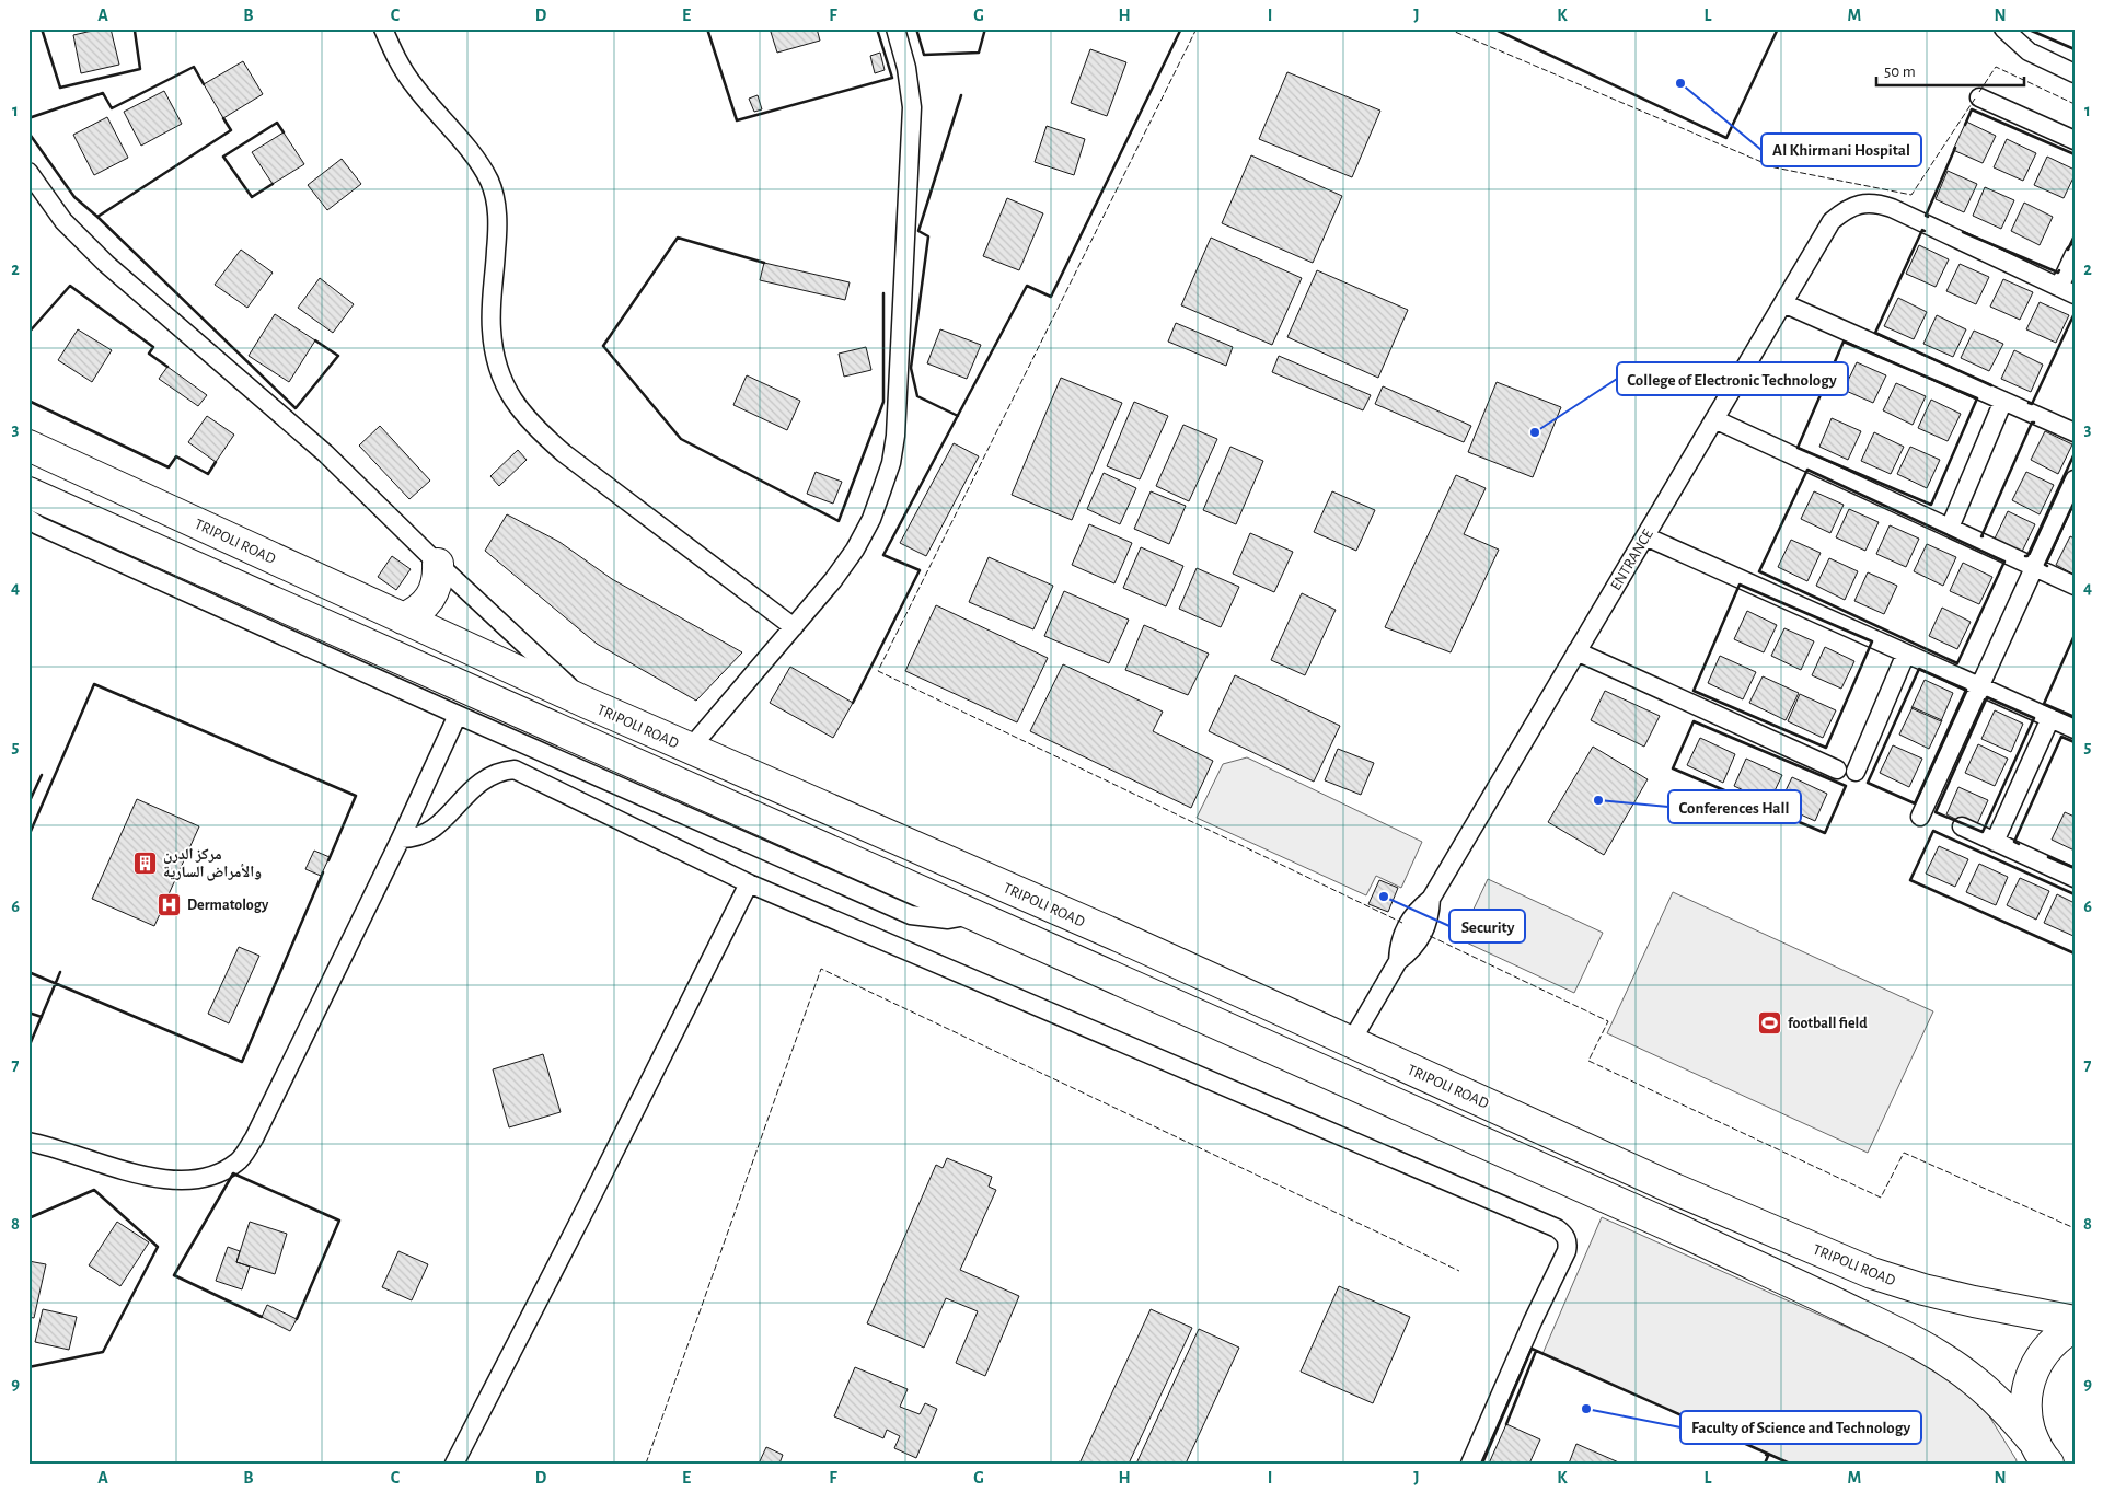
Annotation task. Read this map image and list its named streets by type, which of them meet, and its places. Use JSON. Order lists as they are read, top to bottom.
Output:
{
  "streets": {
    "highway": ["TRIPOLI ROAD"],
    "street": ["ENTRANCE"]
  },
  "crossings": [
    ["TRIPOLI ROAD", "ENTRANCE"]
  ],
  "places": {
    "other": [
      "Al Khirmani Hospital",
      "College of Electronic Technology",
      "Conferences Hall",
      "Security",
      "Faculty of Science and Technology"
    ],
    "building": ["مركز الدرن والأمراض السارية"],
    "hospital": ["Dermatology"],
    "sports": ["football field"]
  },
  "scale_bar": "50 m",
  "grid": {
    "columns": [
      "A",
      "B",
      "C",
      "D",
      "E",
      "F",
      "G",
      "H",
      "I",
      "J",
      "K",
      "L",
      "M",
      "N"
    ],
    "rows": [
      "1",
      "2",
      "3",
      "4",
      "5",
      "6",
      "7",
      "8",
      "9"
    ]
  }
}
